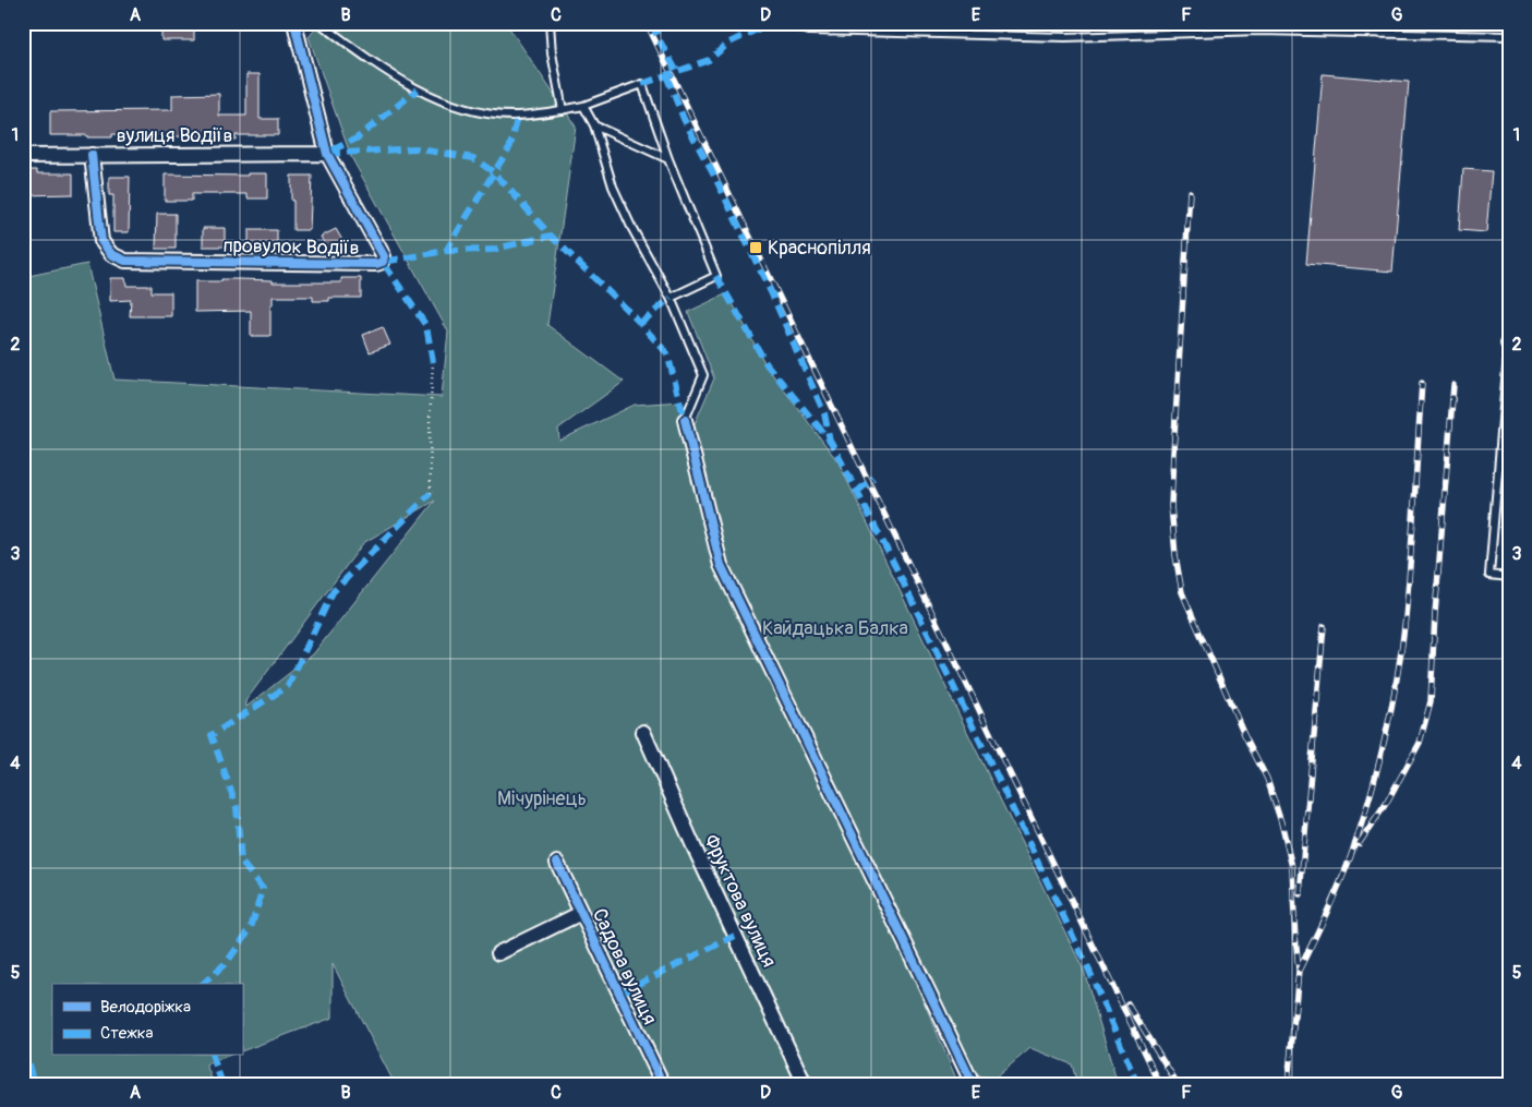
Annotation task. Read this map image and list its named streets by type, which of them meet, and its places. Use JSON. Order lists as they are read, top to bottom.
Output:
{
  "streets": {
    "street": [
      "вулиця Водіїв",
      "провулок Водіїв",
      "Фруктова вулиця",
      "Садова вулиця"
    ]
  },
  "crossings": [
    ["вулиця Водіїв", "провулок Водіїв"]
  ],
  "parks": ["Кайдацька Балка", "Мічурінець"],
  "places": {
    "transit": ["Краснопілля"]
  },
  "legend": ["Велодоріжка", "Стежка"],
  "grid": {
    "columns": [
      "A",
      "B",
      "C",
      "D",
      "E",
      "F",
      "G"
    ],
    "rows": [
      "1",
      "2",
      "3",
      "4",
      "5"
    ]
  }
}
